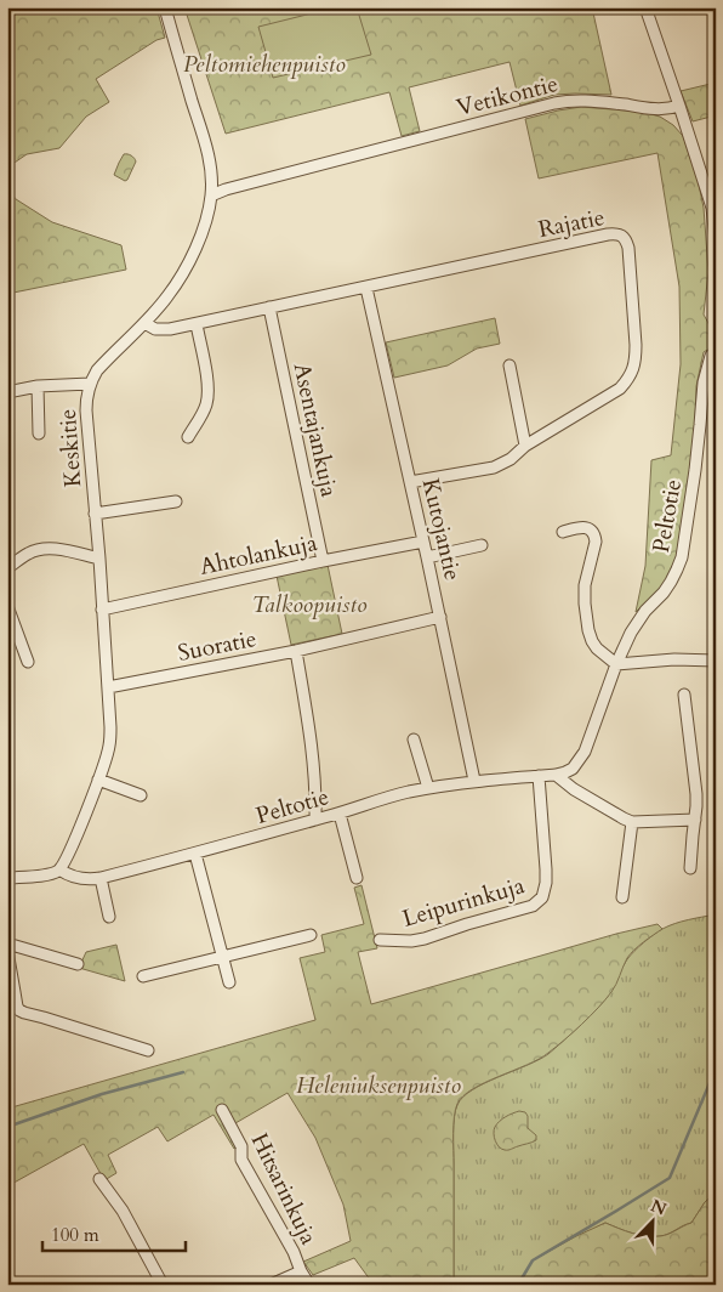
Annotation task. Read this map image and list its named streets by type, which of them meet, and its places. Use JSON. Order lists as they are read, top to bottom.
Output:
{
  "streets": {
    "street": [
      "Vetikontie",
      "Rajatie",
      "Asentajankuja",
      "Keskitie",
      "Peltotie",
      "Kutojantie",
      "Ahtolankuja",
      "Suoratie",
      "Leipurinkuja",
      "Hitsarinkuja"
    ]
  },
  "crossings": [
    ["Vetikontie", "Keskitie"],
    ["Rajatie", "Asentajankuja"],
    ["Rajatie", "Keskitie"],
    ["Rajatie", "Kutojantie"],
    ["Asentajankuja", "Ahtolankuja"],
    ["Keskitie", "Peltotie"],
    ["Keskitie", "Ahtolankuja"],
    ["Keskitie", "Suoratie"],
    ["Peltotie", "Kutojantie"],
    ["Peltotie", "Leipurinkuja"],
    ["Kutojantie", "Ahtolankuja"],
    ["Kutojantie", "Suoratie"]
  ],
  "parks": ["Peltomiehenpuisto", "Talkoopuisto", "Heleniuksenpuisto"],
  "scale_bar": "100 m",
  "north": "top right"
}
